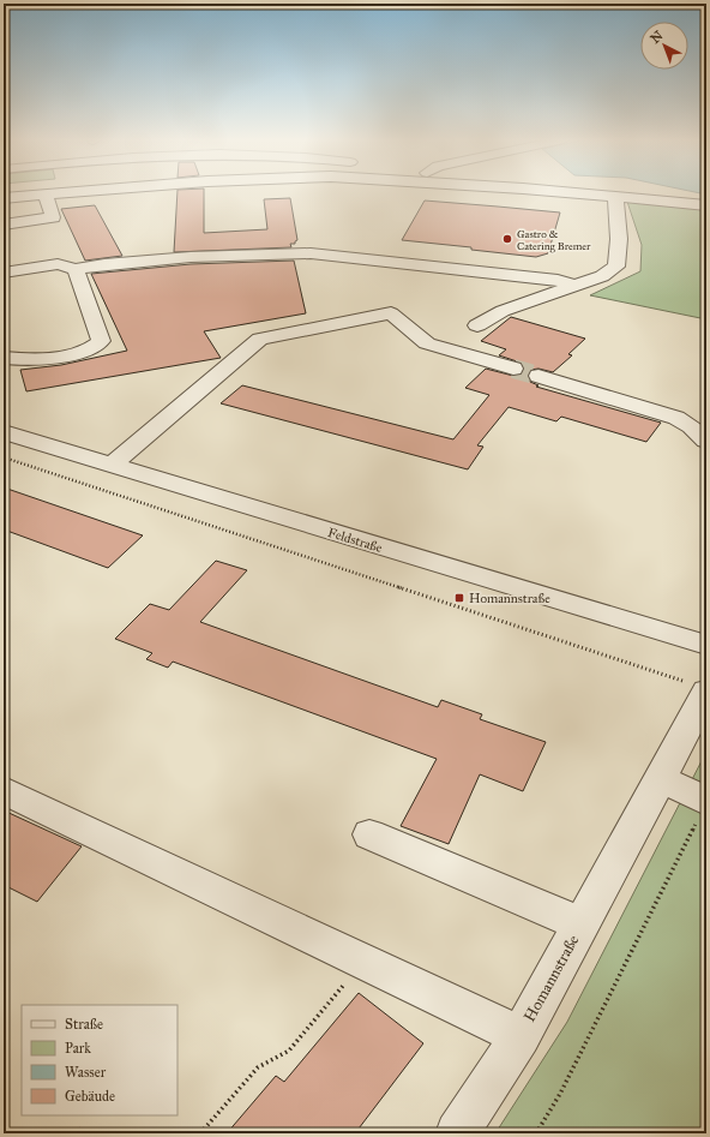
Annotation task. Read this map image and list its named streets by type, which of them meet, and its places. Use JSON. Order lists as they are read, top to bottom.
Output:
{
  "streets": {
    "street": ["Feldstraße", "Homannstraße"]
  },
  "places": {
    "other": ["Gastro & Catering Bremer"],
    "transit": ["Homannstraße"]
  },
  "legend": [
    "Straße",
    "Park",
    "Wasser",
    "Gebäude"
  ],
  "north": "top left"
}
